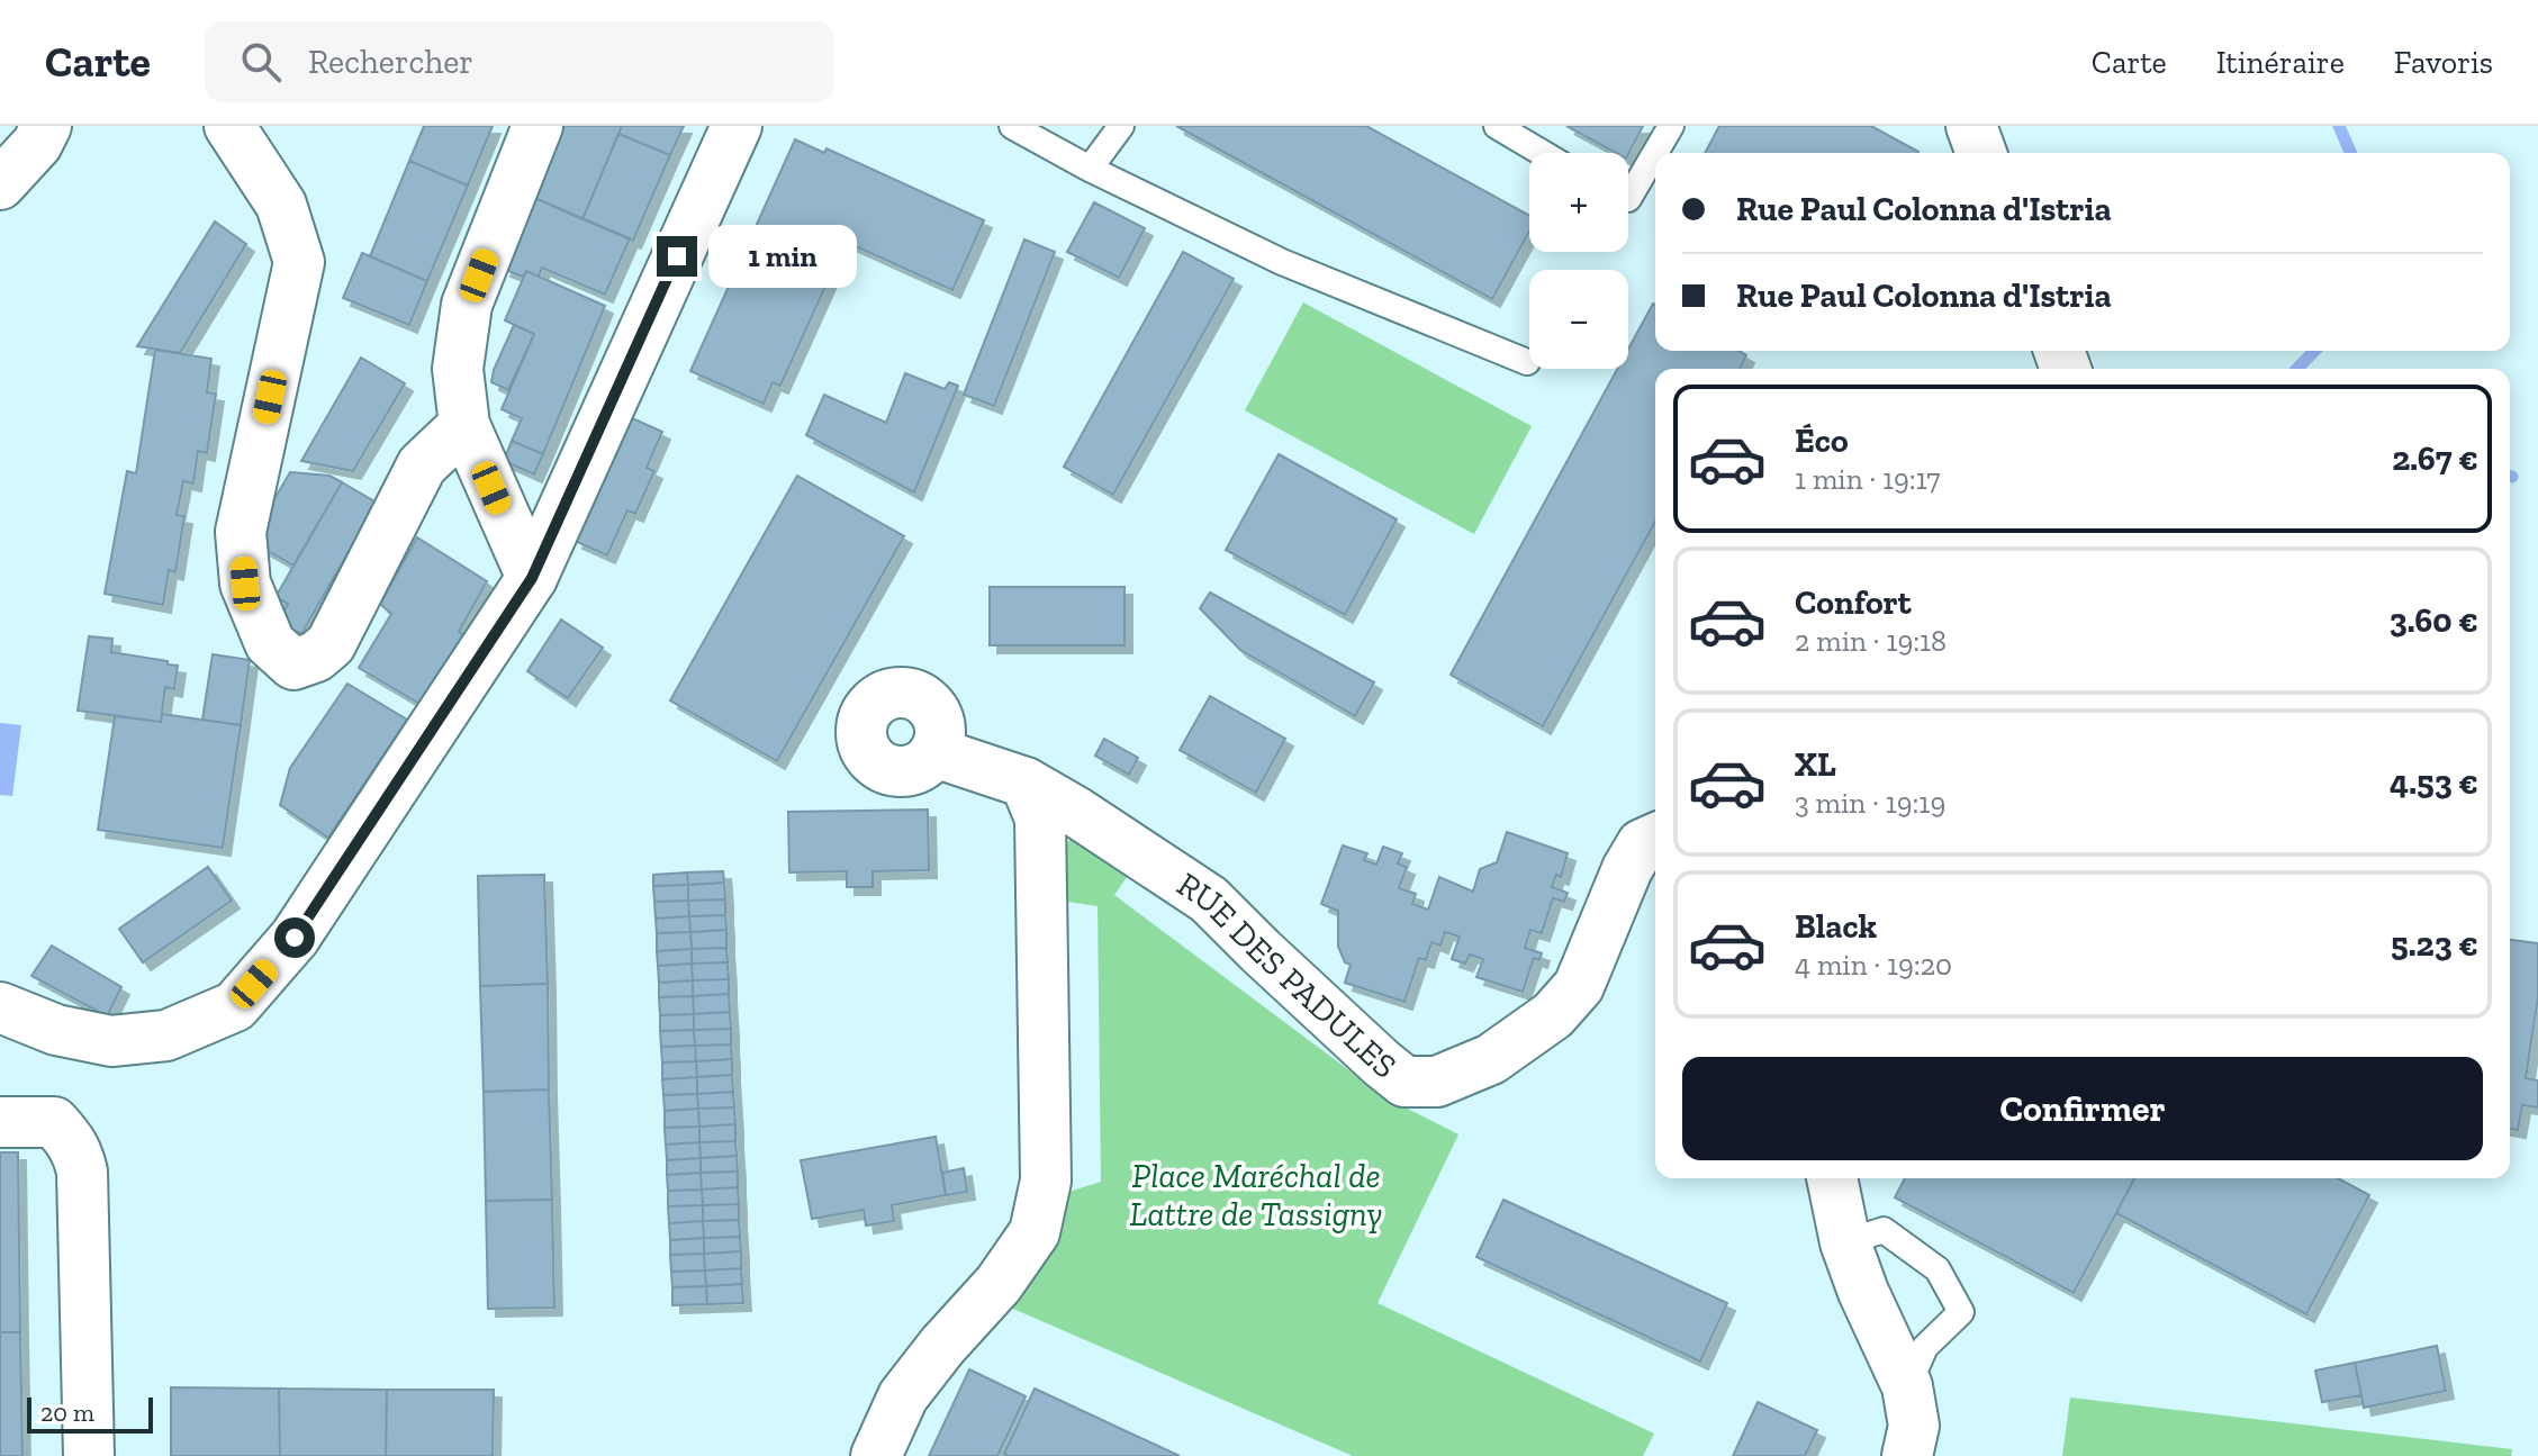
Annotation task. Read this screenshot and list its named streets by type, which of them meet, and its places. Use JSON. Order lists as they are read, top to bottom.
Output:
{
  "streets": {
    "street": ["RUE DES PADULES"]
  },
  "parks": ["Place Maréchal de Lattre de Tassigny"],
  "scale_bar": "20 m",
  "page": {
    "header": "Carte",
    "search": "Rechercher",
    "nav": ["Carte", "Itinéraire", "Favoris"],
    "map_buttons": ["+", "−"],
    "banner": ["Rue Paul Colonna d'Istria", "Rue Paul Colonna d'Istria"],
    "bubble": "1 min",
    "list": [
      {
        "name": "Éco",
        "note": "1 min · 19:17",
        "value": "2.67 €"
      },
      {
        "name": "Confort",
        "note": "2 min · 19:18",
        "value": "3.60 €"
      },
      {
        "name": "XL",
        "note": "3 min · 19:19",
        "value": "4.53 €"
      },
      {
        "name": "Black",
        "note": "4 min · 19:20",
        "value": "5.23 €"
      }
    ],
    "buttons": "Confirmer",
    "scale": "20 m"
  }
}
